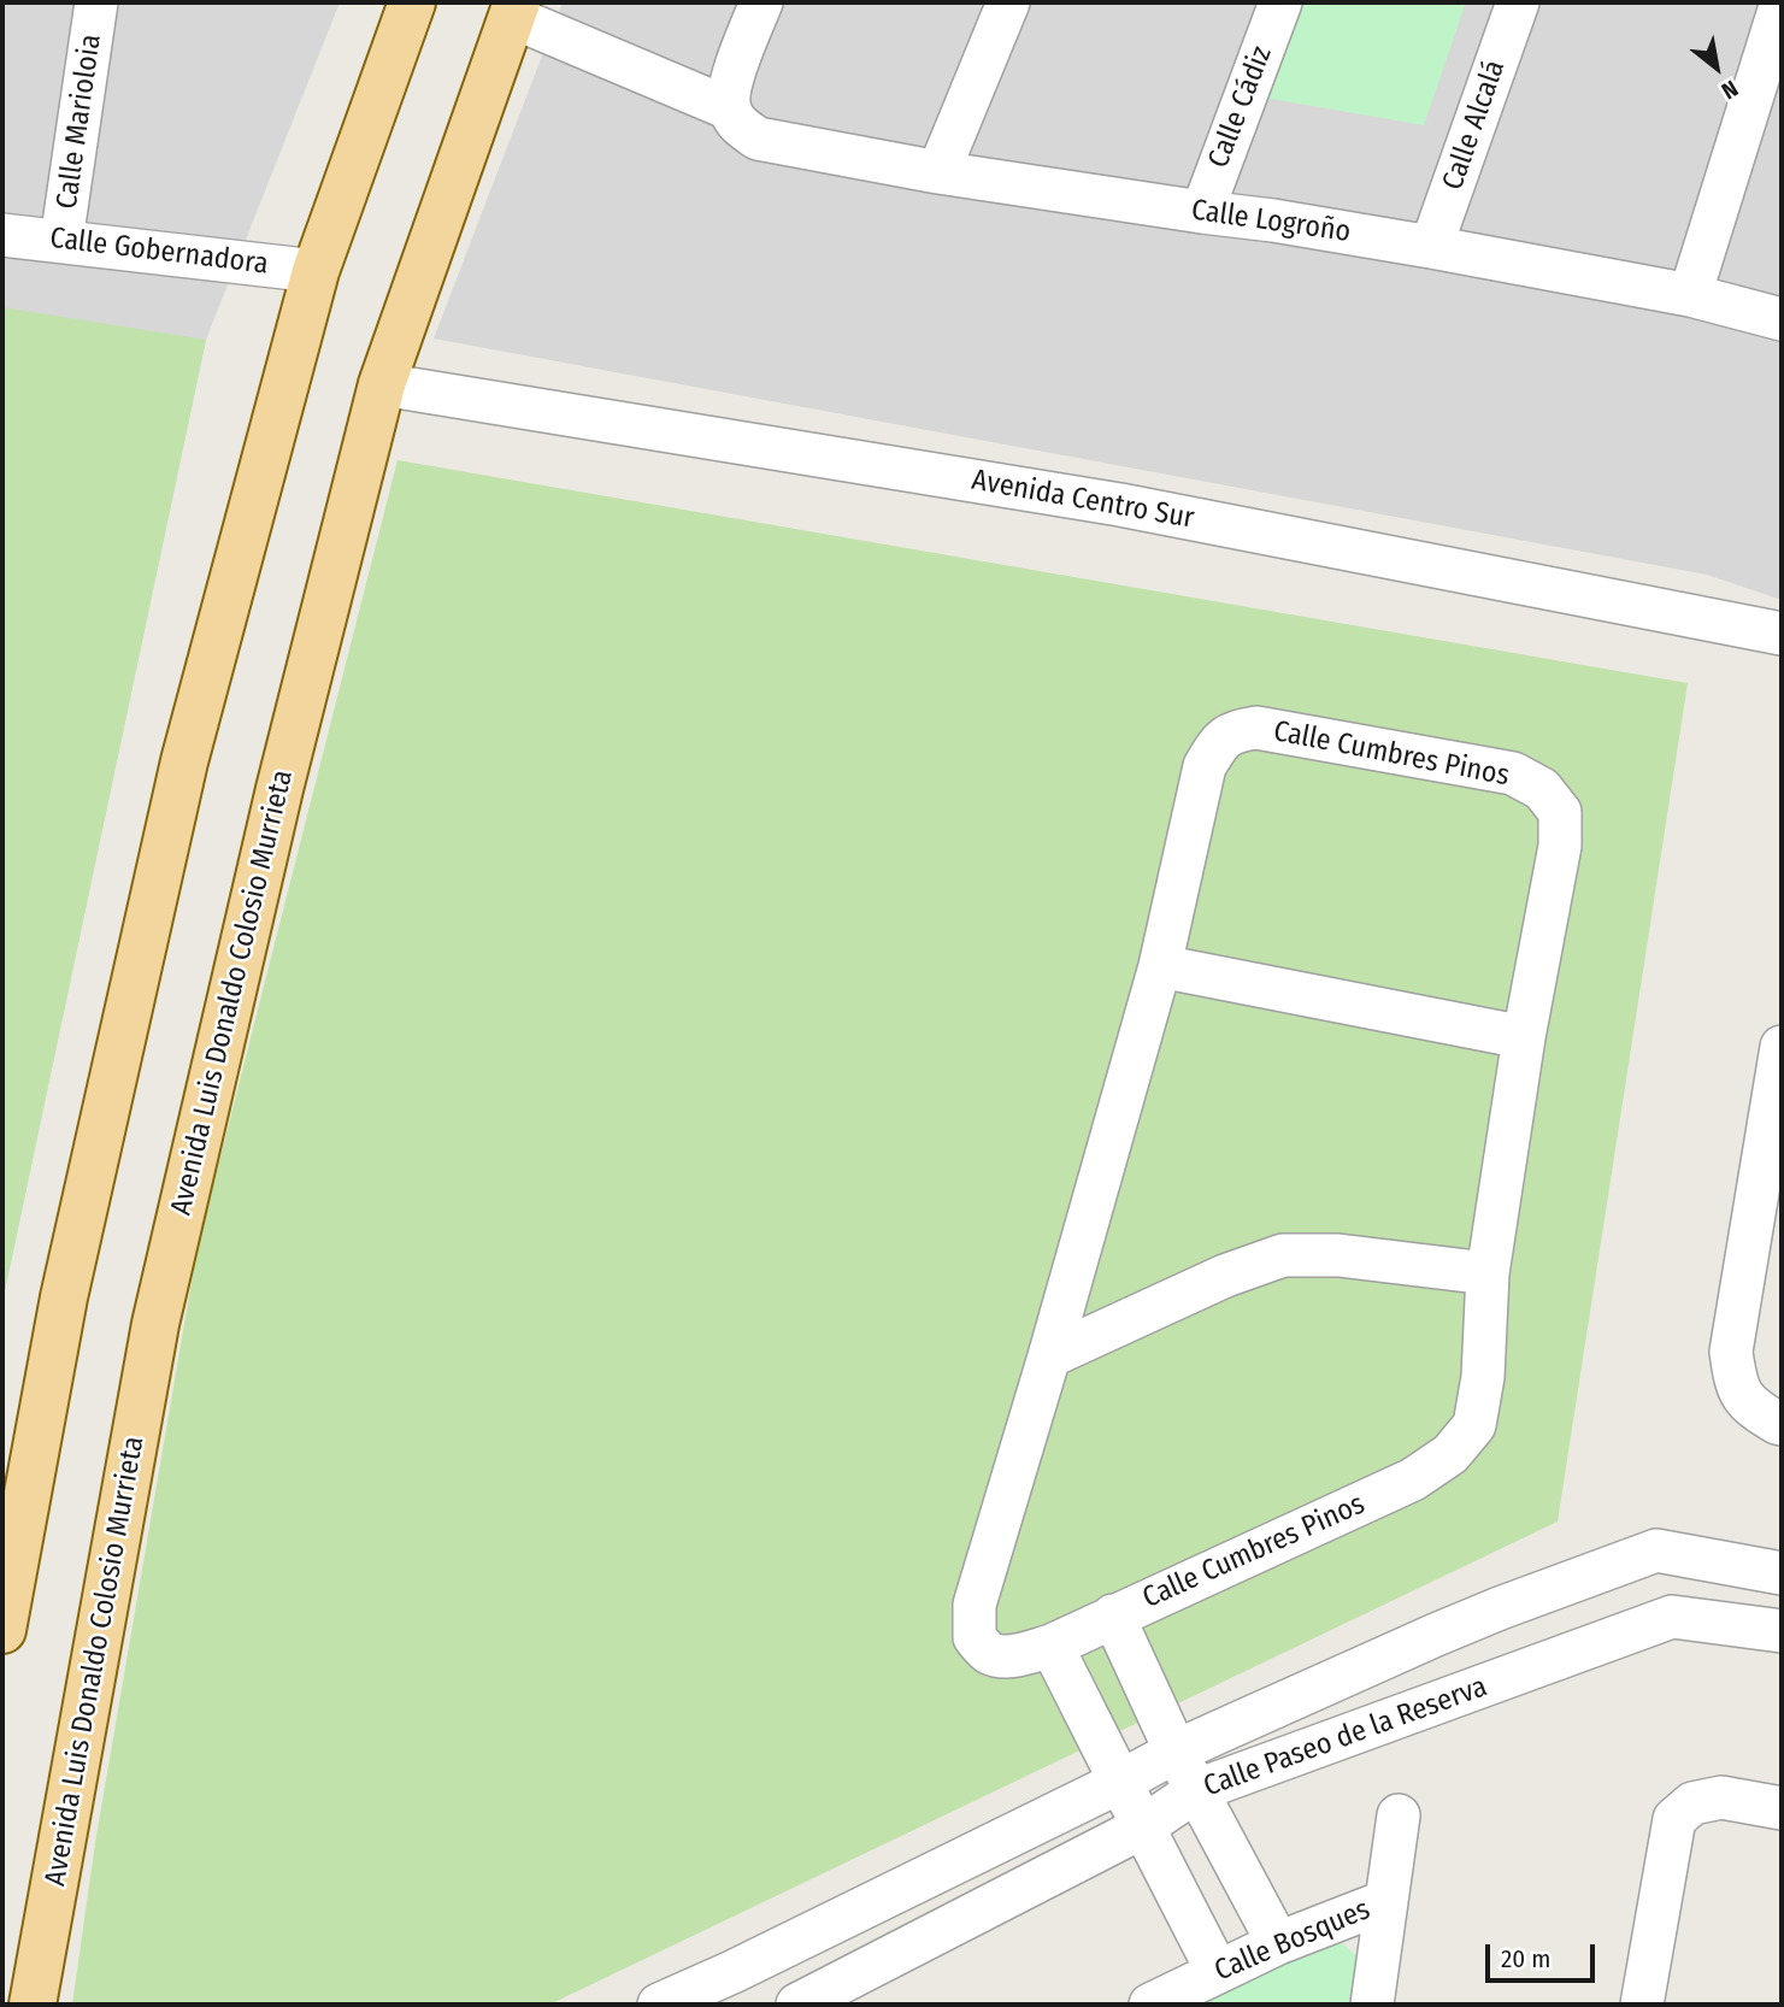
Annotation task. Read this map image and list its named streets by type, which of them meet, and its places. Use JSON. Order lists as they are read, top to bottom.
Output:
{
  "streets": {
    "main road": ["Avenida Luis Donaldo Colosio Murrieta"],
    "street": [
      "Calle Cádiz",
      "Calle Marioloia",
      "Calle Alcalá",
      "Calle Logroño",
      "Calle Gobernadora",
      "Avenida Centro Sur",
      "Calle Cumbres Pinos",
      "Calle Paseo de la Reserva",
      "Calle Bosques"
    ]
  },
  "crossings": [
    ["Calle Cádiz", "Calle Logroño"],
    ["Calle Marioloia", "Calle Gobernadora"],
    ["Calle Alcalá", "Calle Logroño"],
    ["Calle Logroño", "Avenida Luis Donaldo Colosio Murrieta"],
    ["Avenida Centro Sur", "Avenida Luis Donaldo Colosio Murrieta"]
  ],
  "scale_bar": "20 m",
  "north": "bottom right"
}
